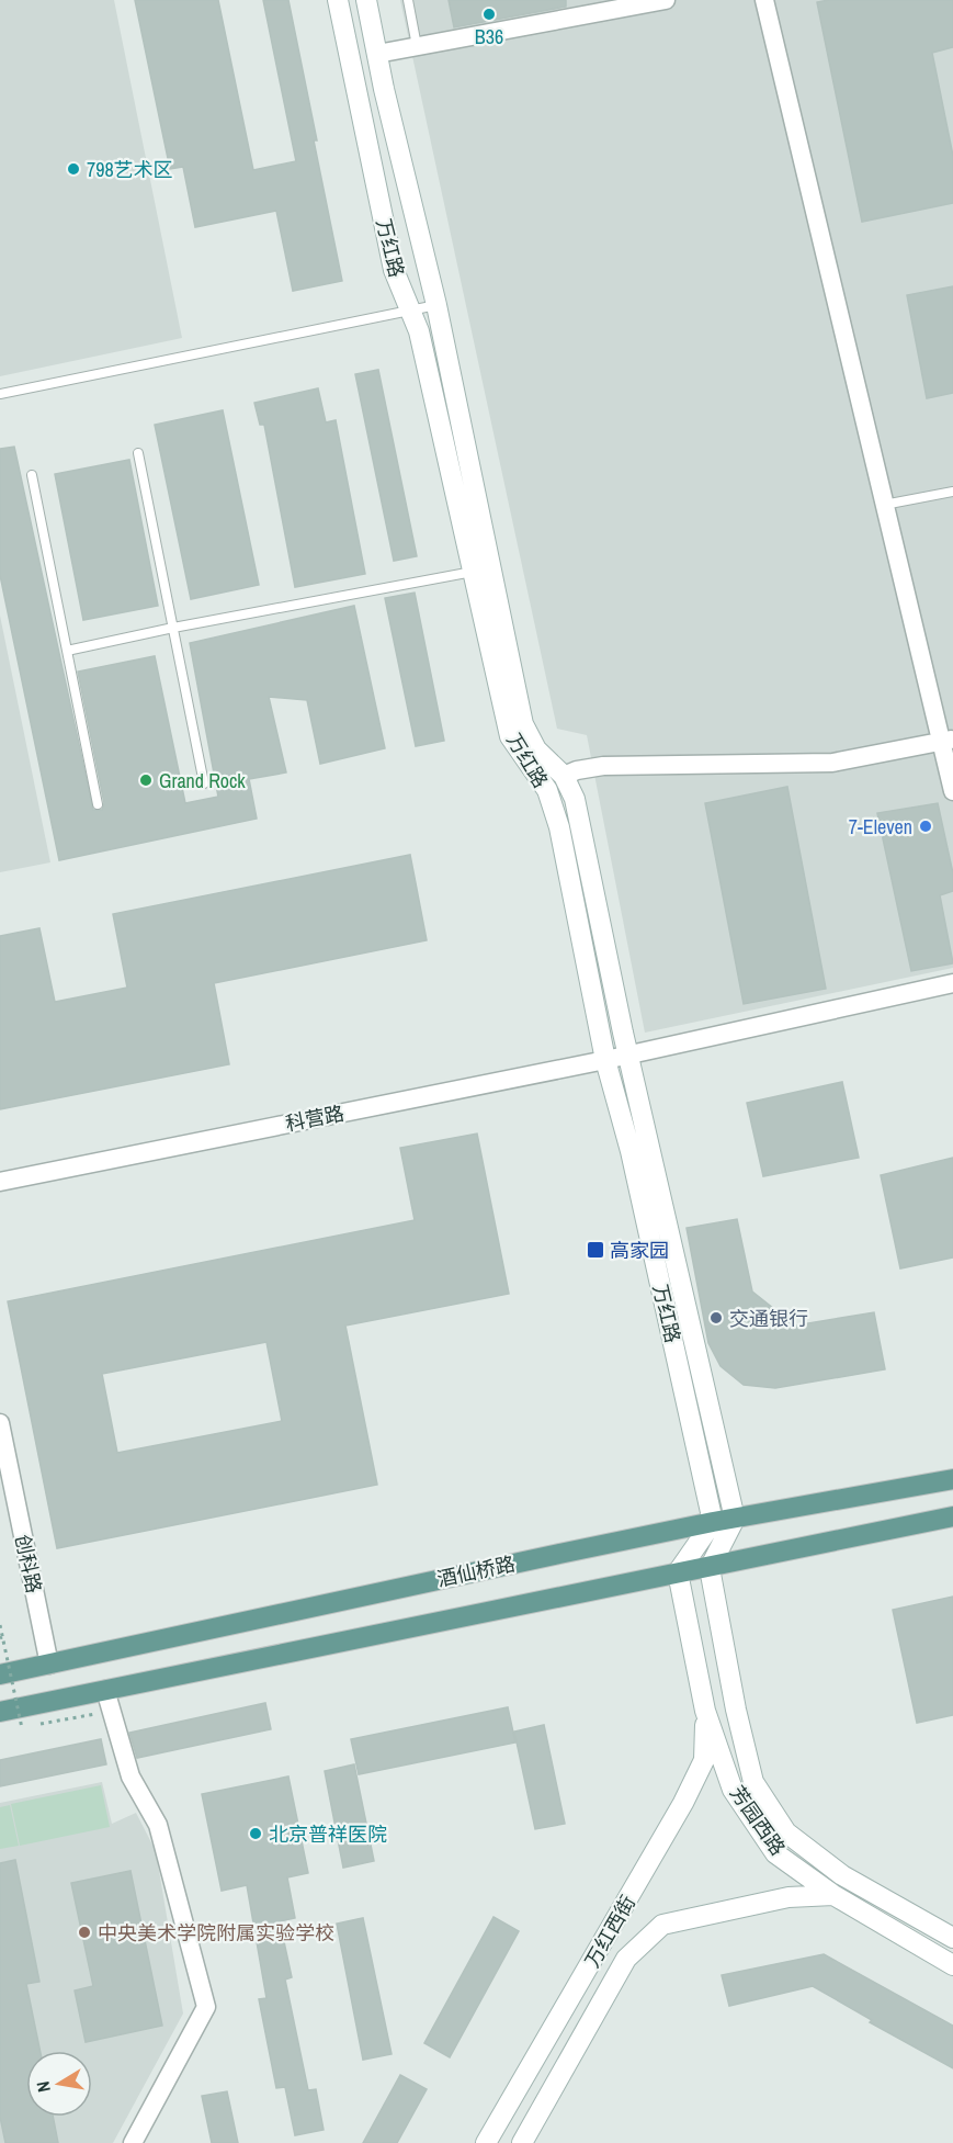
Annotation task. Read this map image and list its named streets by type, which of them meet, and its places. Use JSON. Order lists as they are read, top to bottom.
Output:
{
  "streets": {
    "main road": ["酒仙桥路"],
    "street": [
      "万红路",
      "科营路",
      "创科路",
      "芳园西路",
      "万红西街"
    ]
  },
  "crossings": [
    ["万红路", "科营路"],
    ["万红路", "酒仙桥路"],
    ["创科路", "酒仙桥路"],
    ["酒仙桥路", "芳园西路"],
    ["芳园西路", "万红西街"]
  ],
  "places": {
    "other": [
      "B36",
      "798艺术区",
      "Grand Rock",
      "7-Eleven",
      "交通银行",
      "北京普祥医院",
      "中央美术学院附属实验学校"
    ],
    "transit": ["高家园"]
  },
  "north": "left"
}
